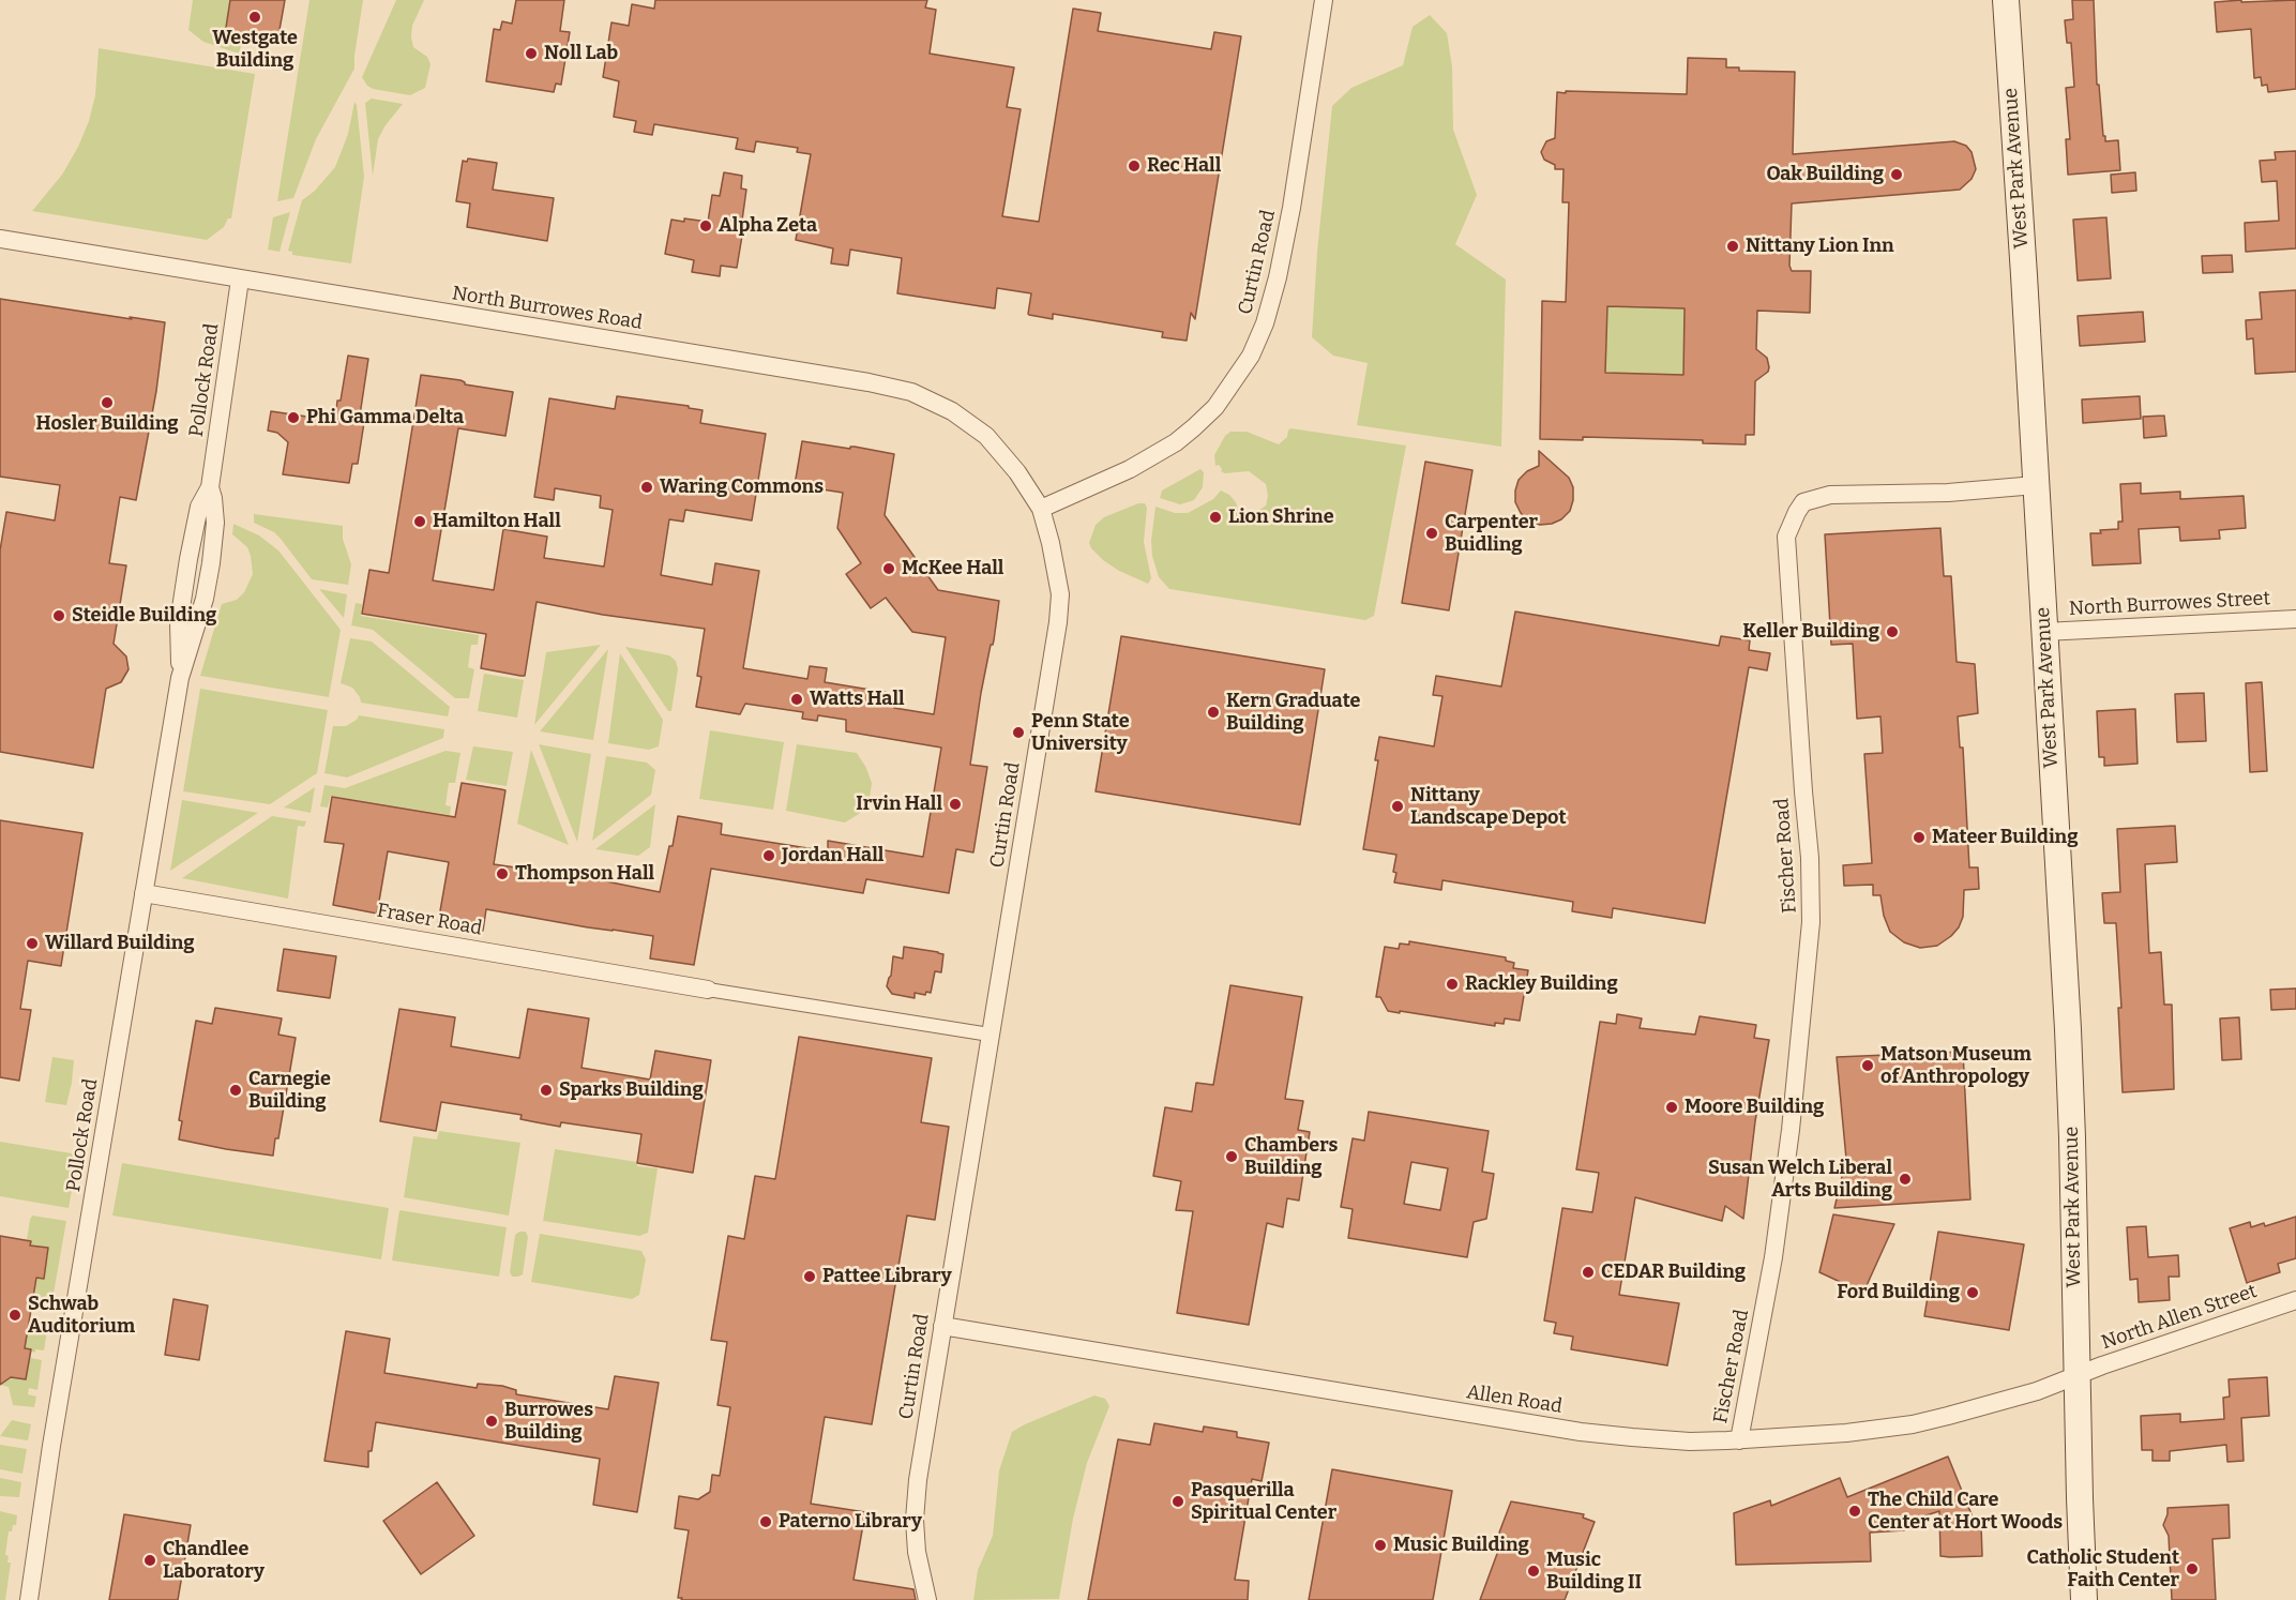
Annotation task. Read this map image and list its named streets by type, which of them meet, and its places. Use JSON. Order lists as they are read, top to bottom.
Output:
{
  "streets": {
    "main road": ["West Park Avenue"],
    "street": [
      "Curtin Road",
      "North Burrowes Road",
      "Pollock Road",
      "North Burrowes Street",
      "Fischer Road",
      "Fraser Road",
      "North Allen Street",
      "Allen Road"
    ]
  },
  "crossings": [
    ["West Park Avenue", "North Burrowes Street"],
    ["West Park Avenue", "Fischer Road"],
    ["West Park Avenue", "North Allen Street"],
    ["West Park Avenue", "Allen Road"],
    ["Curtin Road", "North Burrowes Road"],
    ["Curtin Road", "Allen Road"],
    ["North Burrowes Road", "Pollock Road"],
    ["Pollock Road", "Fraser Road"],
    ["Fischer Road", "Allen Road"],
    ["North Allen Street", "Allen Road"]
  ],
  "places": [
    "Westgate Building",
    "Noll Lab",
    "Rec Hall",
    "Oak Building",
    "Alpha Zeta",
    "Nittany Lion Inn",
    "Hosler Building",
    "Phi Gamma Delta",
    "Waring Commons",
    "Lion Shrine",
    "Hamilton Hall",
    "Carpenter Buidling",
    "McKee Hall",
    "Steidle Building",
    "Keller Building",
    "Watts Hall",
    "Kern Graduate Building",
    "Penn State University",
    "Irvin Hall",
    "Nittany Landscape Depot",
    "Mateer Building",
    "Jordan Hall",
    "Thompson Hall",
    "Willard Building",
    "Rackley Building",
    "Matson Museum of Anthropology",
    "Carnegie Building",
    "Sparks Building",
    "Moore Building",
    "Chambers Building",
    "Susan Welch Liberal Arts Building",
    "CEDAR Building",
    "Pattee Library",
    "Ford Building",
    "Schwab Auditorium",
    "Burrowes Building",
    "Pasquerilla Spiritual Center",
    "The Child Care Center at Hort Woods",
    "Paterno Library",
    "Music Building",
    "Chandlee Laboratory",
    "Catholic Student Faith Center",
    "Music Building II"
  ]
}
